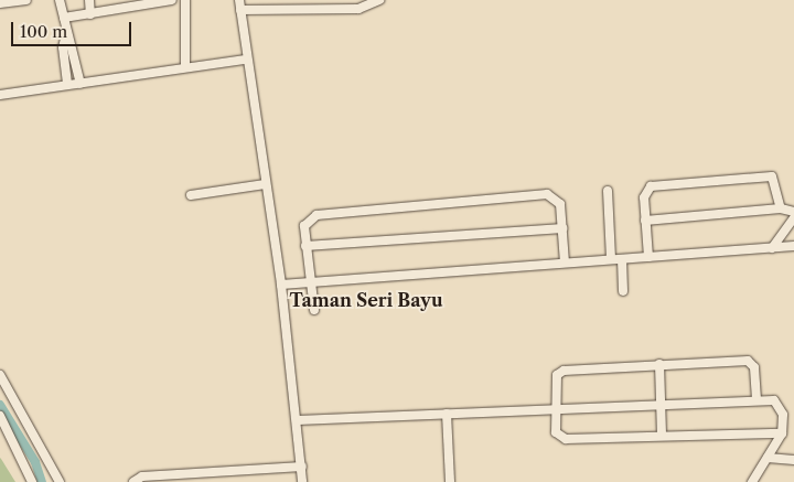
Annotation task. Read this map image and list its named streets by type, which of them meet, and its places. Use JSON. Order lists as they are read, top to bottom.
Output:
{
  "districts": ["Taman Seri Bayu"],
  "scale_bar": "100 m"
}
